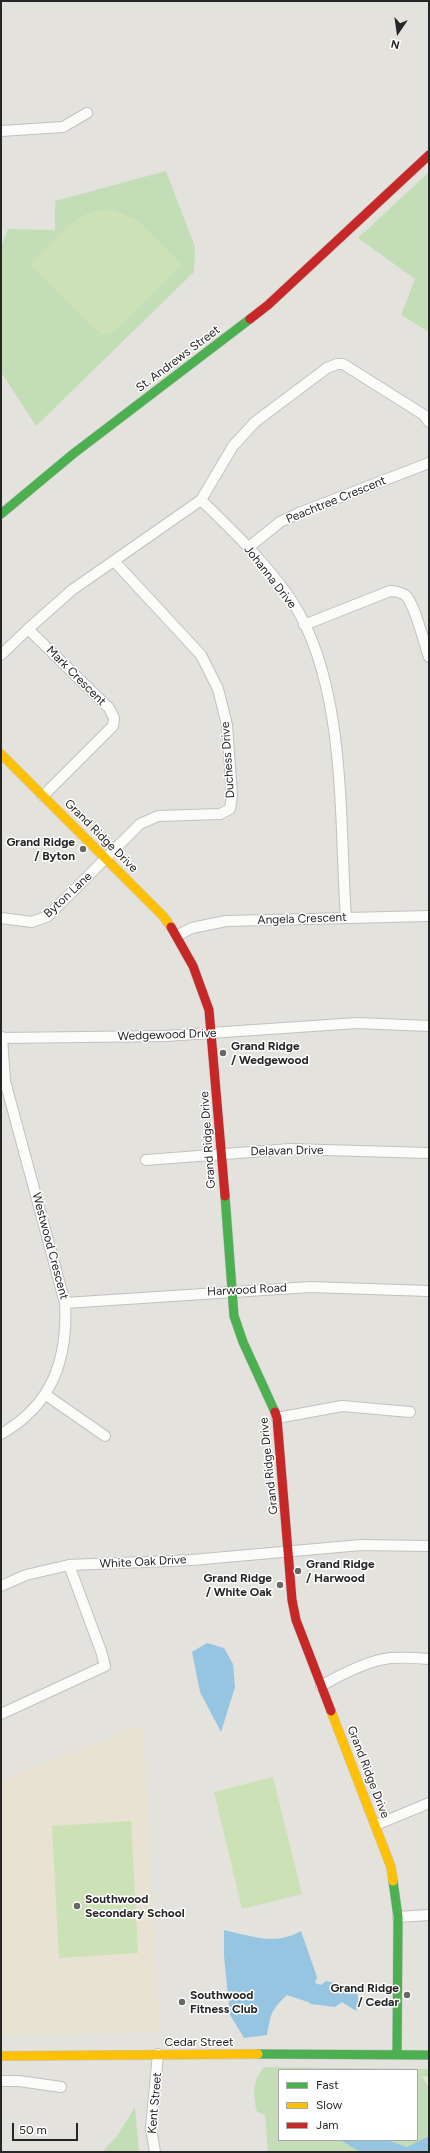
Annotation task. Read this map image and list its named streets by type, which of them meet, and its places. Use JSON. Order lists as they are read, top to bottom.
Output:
{
  "streets": {
    "street": [
      "St. Andrews Street",
      "Peachtree Crescent",
      "Johanna Drive",
      "Mark Crescent",
      "Duchess Drive",
      "Grand Ridge Drive",
      "Byton Lane",
      "Angela Crescent",
      "Wedgewood Drive",
      "Delavan Drive",
      "Westwood Crescent",
      "Harwood Road",
      "White Oak Drive",
      "Cedar Street",
      "Kent Street"
    ]
  },
  "crossings": [
    ["Peachtree Crescent", "Johanna Drive"],
    ["Johanna Drive", "Angela Crescent"],
    ["Mark Crescent", "Grand Ridge Drive"],
    ["Duchess Drive", "Grand Ridge Drive"],
    ["Duchess Drive", "Byton Lane"],
    ["Grand Ridge Drive", "Byton Lane"],
    ["Grand Ridge Drive", "Angela Crescent"],
    ["Grand Ridge Drive", "Wedgewood Drive"],
    ["Grand Ridge Drive", "Delavan Drive"],
    ["Grand Ridge Drive", "Harwood Road"],
    ["Grand Ridge Drive", "White Oak Drive"],
    ["Grand Ridge Drive", "Cedar Street"],
    ["Wedgewood Drive", "Westwood Crescent"],
    ["Westwood Crescent", "Harwood Road"],
    ["Cedar Street", "Kent Street"]
  ],
  "places": [
    "Grand Ridge / Byton",
    "Grand Ridge / Wedgewood",
    "Grand Ridge / Harwood",
    "Grand Ridge / White Oak",
    "Southwood Secondary School",
    "Grand Ridge / Cedar",
    "Southwood Fitness Club"
  ],
  "legend": ["Fast", "Slow", "Jam"],
  "scale_bar": "50 m",
  "north": "bottom"
}
